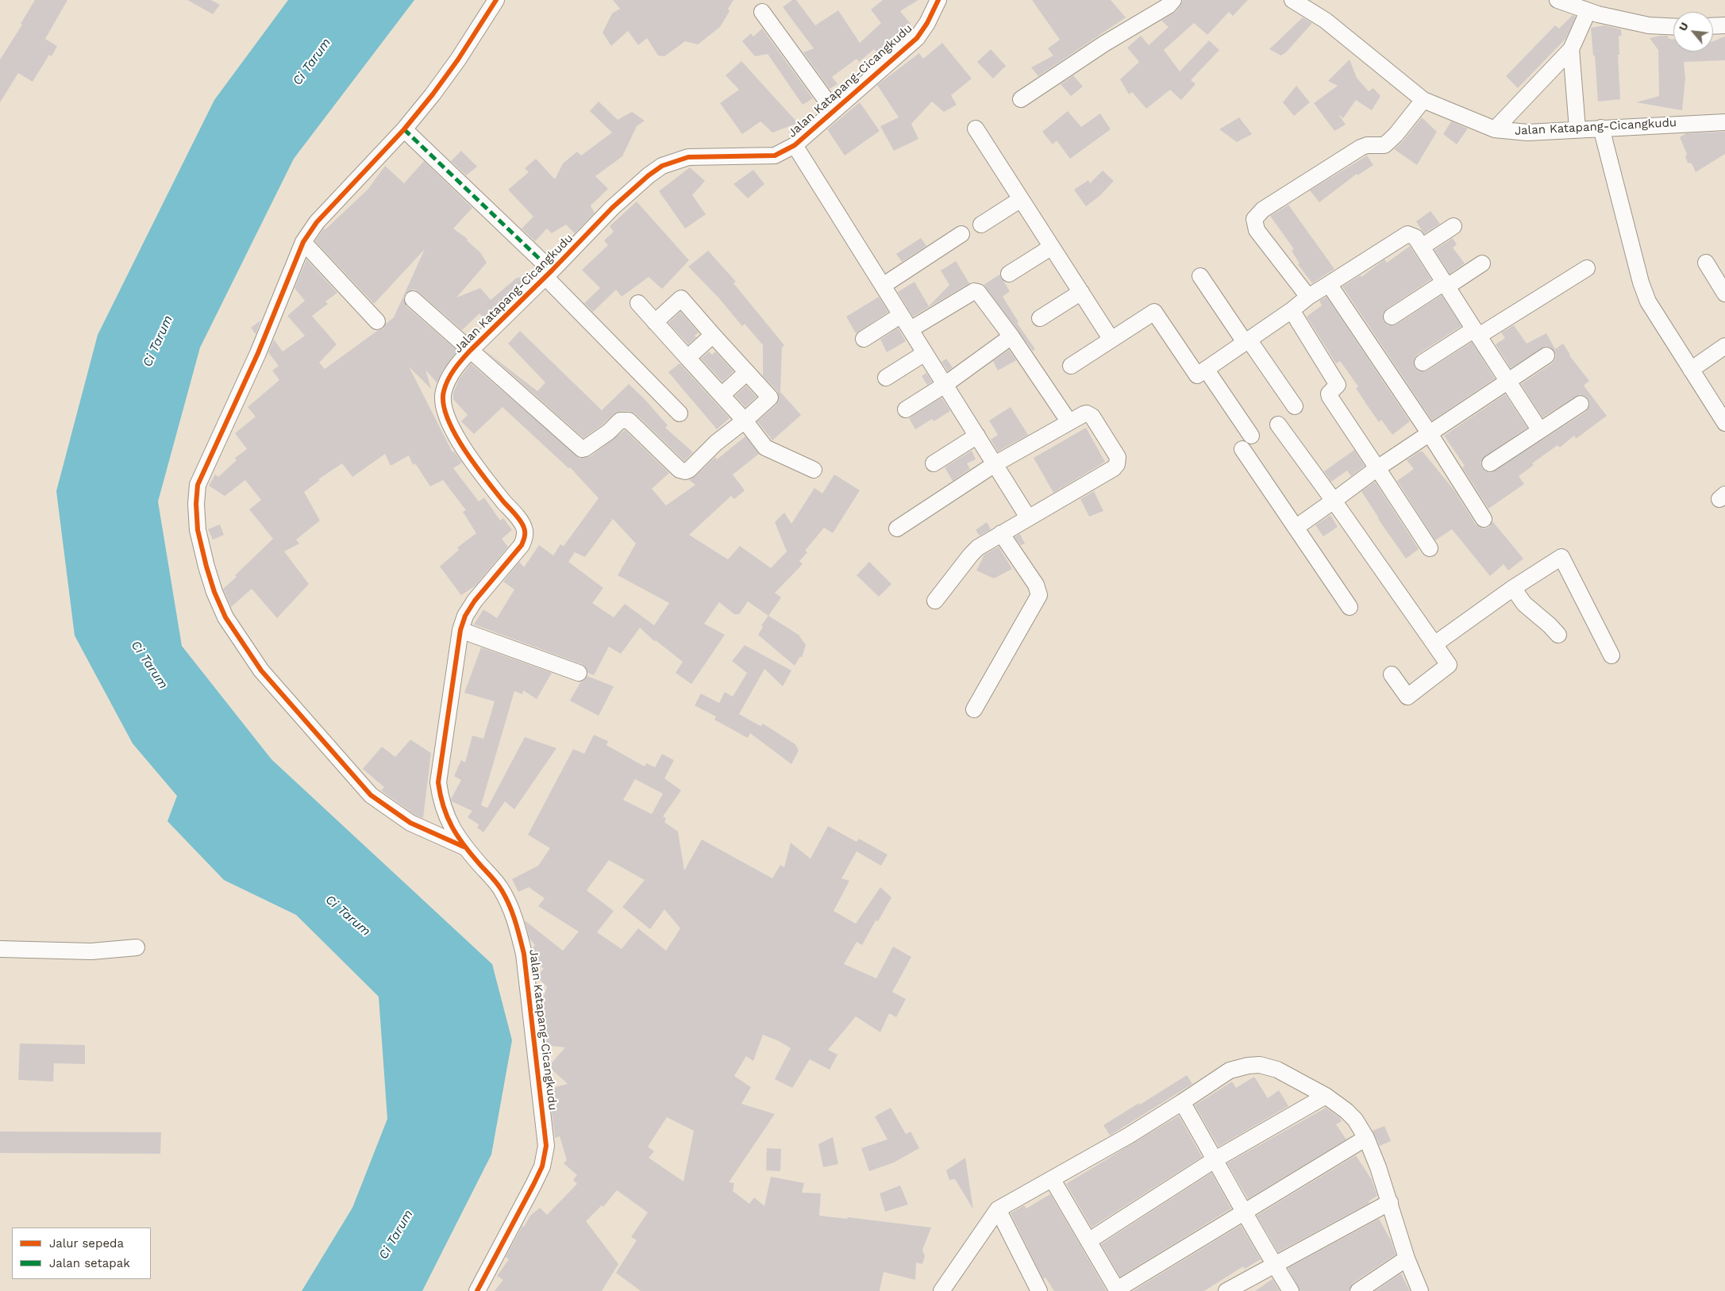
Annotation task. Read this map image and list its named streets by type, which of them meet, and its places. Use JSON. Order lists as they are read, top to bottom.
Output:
{
  "streets": {
    "street": ["Jalan Katapang-Cicangkudu"]
  },
  "water": ["Ci Tarum"],
  "legend": ["Jalur sepeda", "Jalan setapak"],
  "north": "top left"
}
